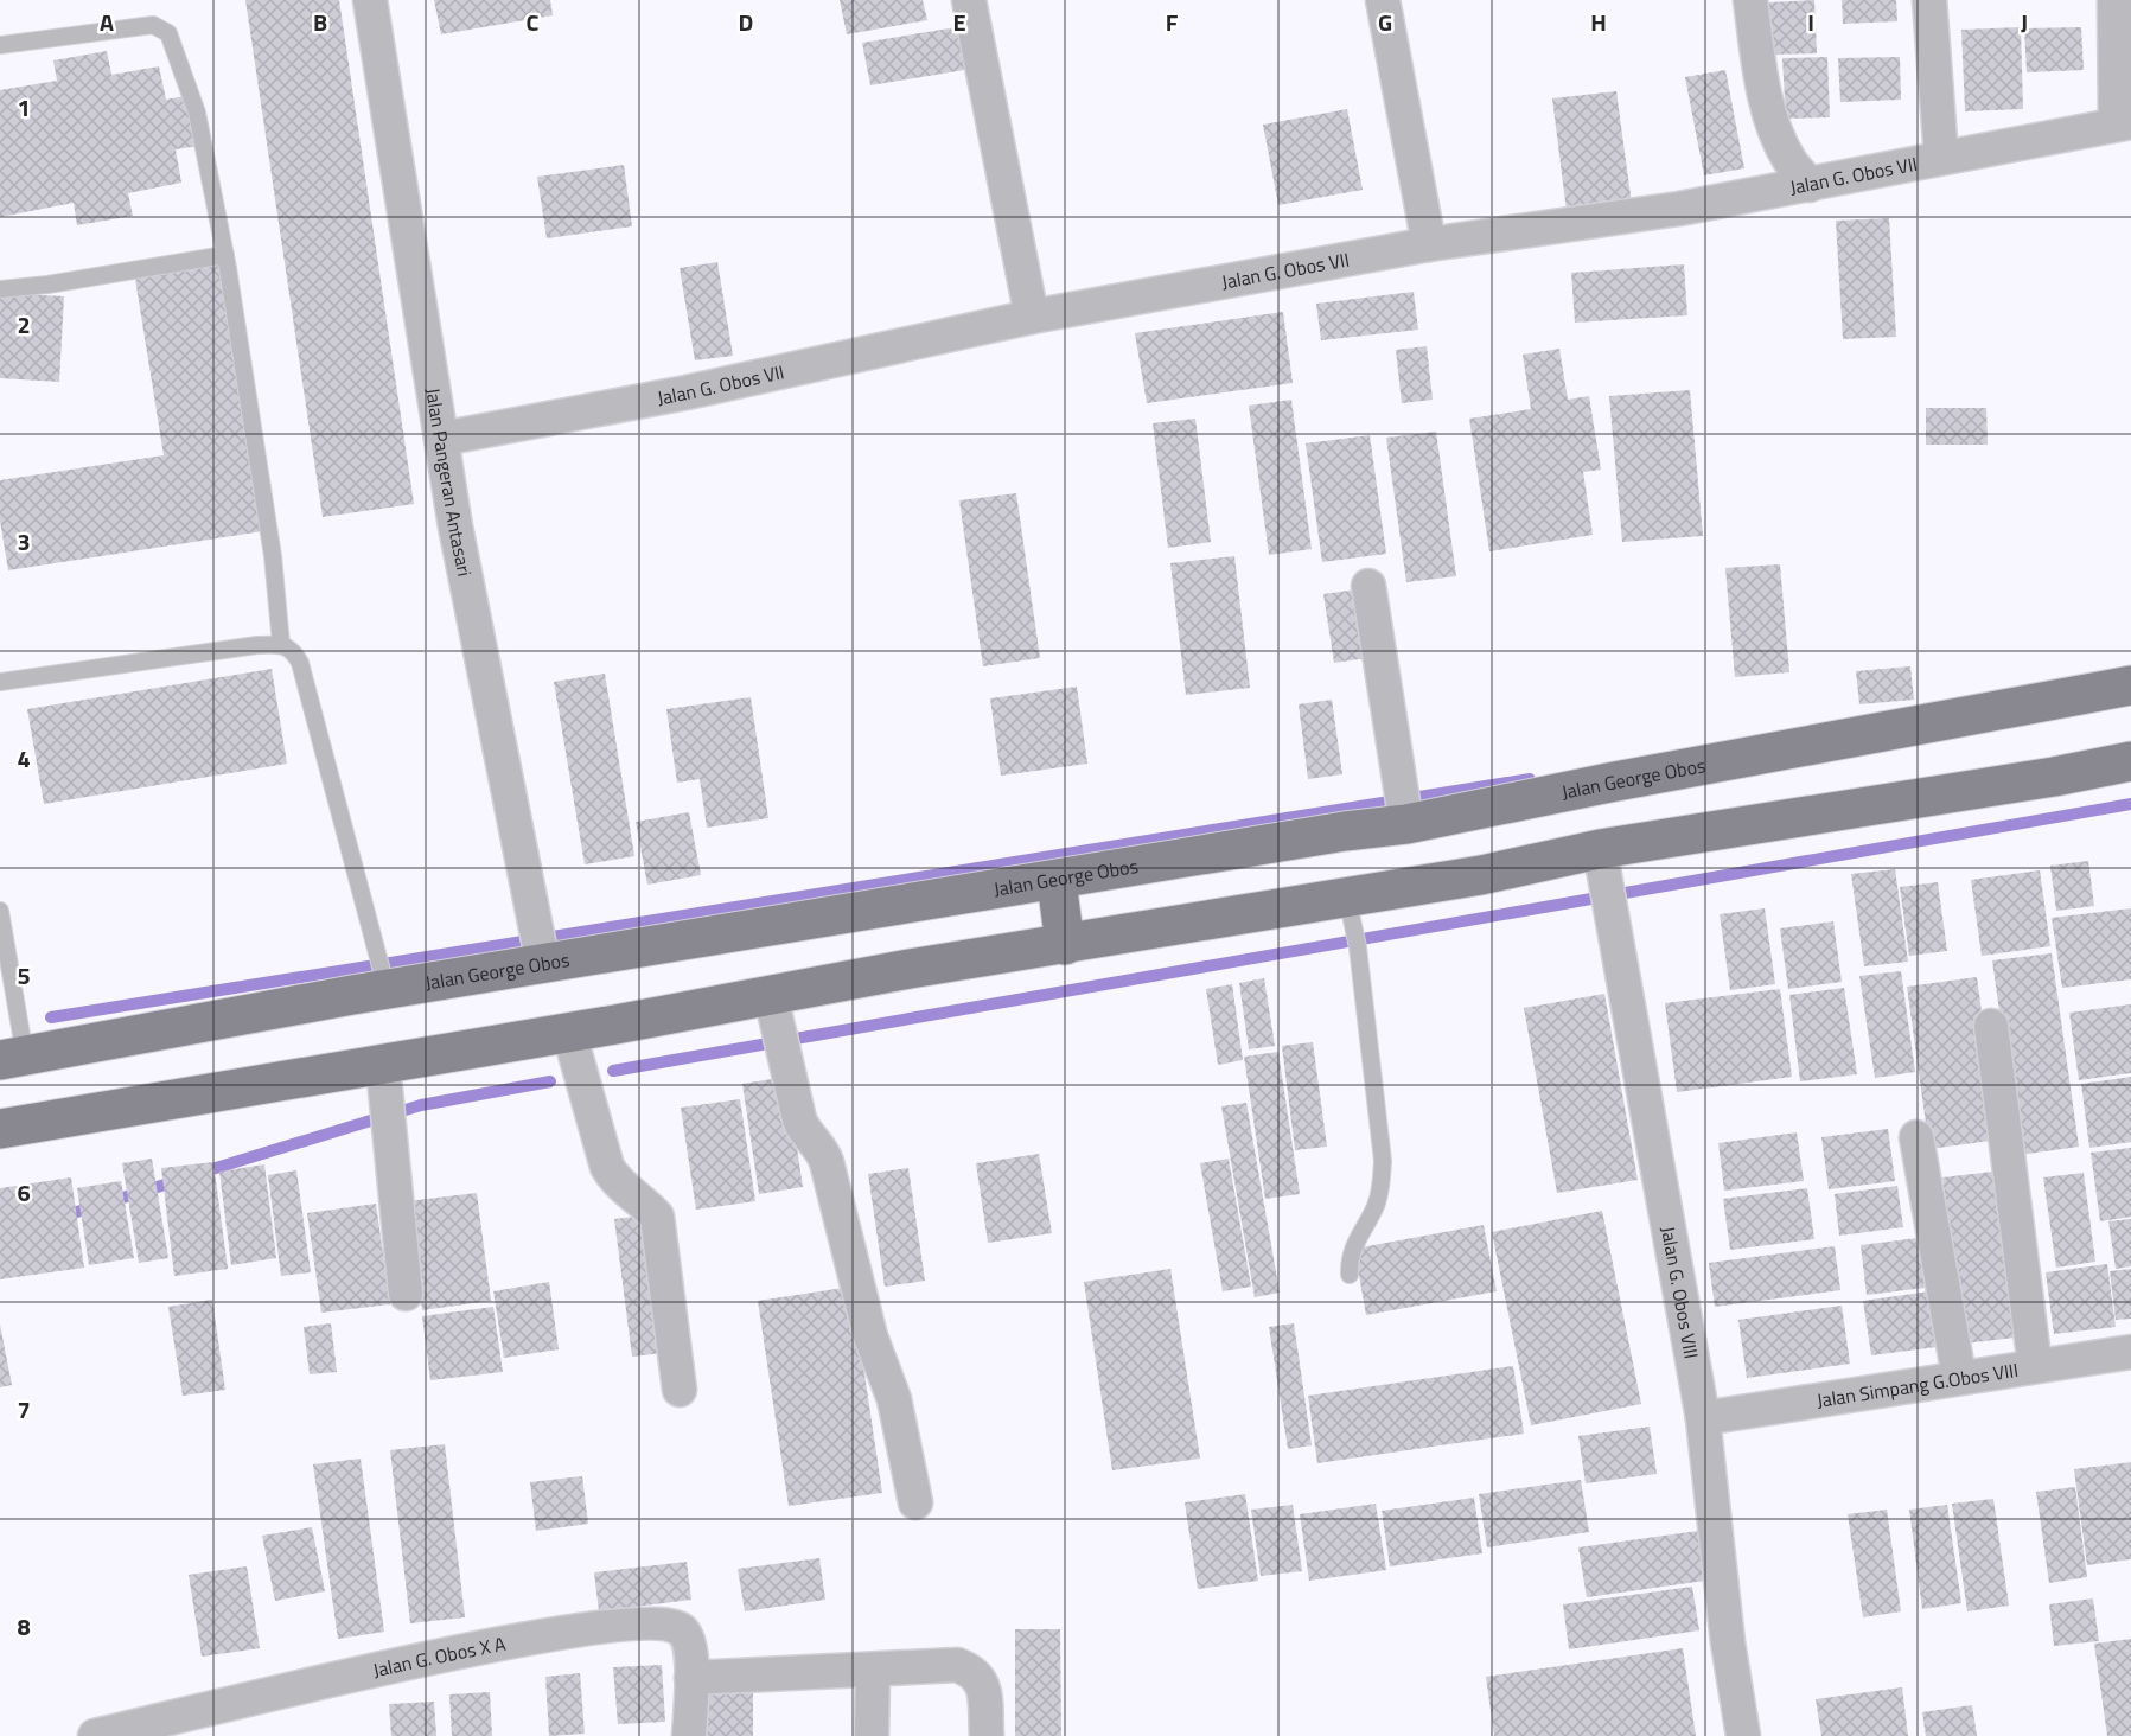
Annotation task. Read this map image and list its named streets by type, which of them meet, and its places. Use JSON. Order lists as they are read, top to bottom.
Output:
{
  "streets": {
    "main road": ["Jalan George Obos"],
    "street": [
      "Jalan G. Obos VII",
      "Jalan Pangeran Antasari",
      "Jalan G. Obos VIII",
      "Jalan Simpang G.Obos VIII",
      "Jalan G. Obos X A"
    ]
  },
  "crossings": [
    ["Jalan G. Obos VII", "Jalan Pangeran Antasari"],
    ["Jalan Pangeran Antasari", "Jalan George Obos"],
    ["Jalan G. Obos VIII", "Jalan Simpang G.Obos VIII"]
  ],
  "grid": {
    "columns": [
      "A",
      "B",
      "C",
      "D",
      "E",
      "F",
      "G",
      "H",
      "I",
      "J"
    ],
    "rows": [
      "1",
      "2",
      "3",
      "4",
      "5",
      "6",
      "7",
      "8"
    ]
  }
}
